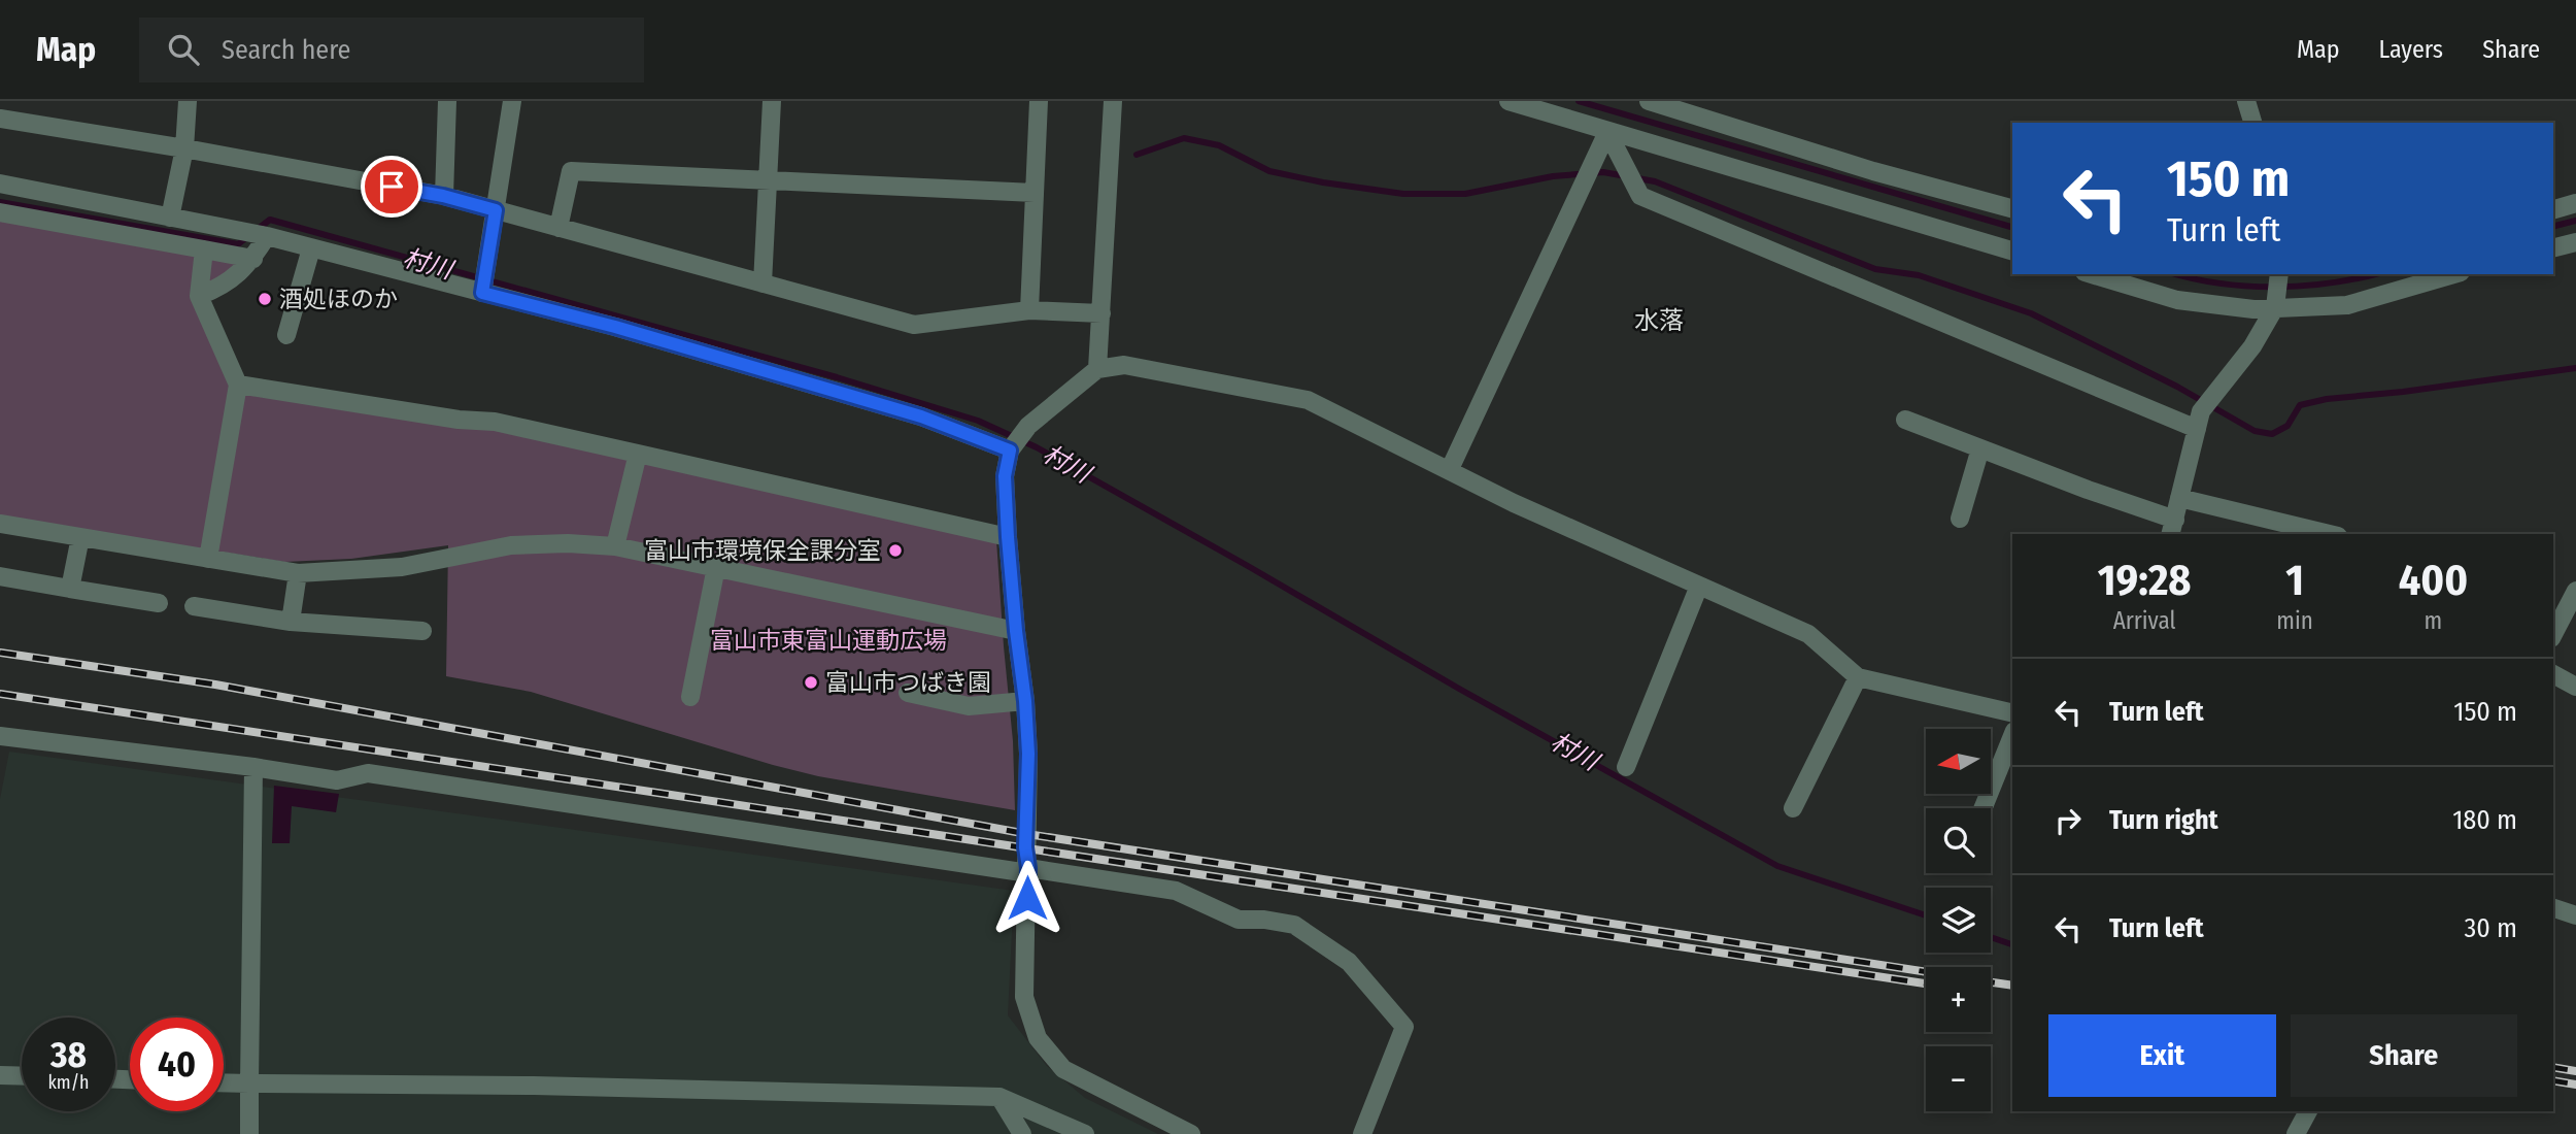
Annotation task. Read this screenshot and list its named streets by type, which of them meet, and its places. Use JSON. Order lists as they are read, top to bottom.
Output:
{
  "districts": ["水落"],
  "water": ["村川"],
  "parks": ["富山市東富山運動広場"],
  "places": ["酒処ほのか", "富山市環境保全課分室", "富山市つばき園"],
  "north": "left",
  "page": {
    "header": "Map",
    "search": "Search here",
    "nav": ["Map", "Layers", "Share"],
    "turn": ["150 m", "Turn left"],
    "eta": [
      "19:28",
      "Arrival",
      "1",
      "min",
      "400",
      "m"
    ],
    "list": [
      {
        "name": "Turn left",
        "value": "150 m"
      },
      {
        "name": "Turn right",
        "value": "180 m"
      },
      {
        "name": "Turn left",
        "value": "30 m"
      }
    ],
    "map_buttons": ["+", "−"],
    "buttons": ["Exit", "Share"],
    "speed": "38 km/h",
    "limit": "40"
  }
}
